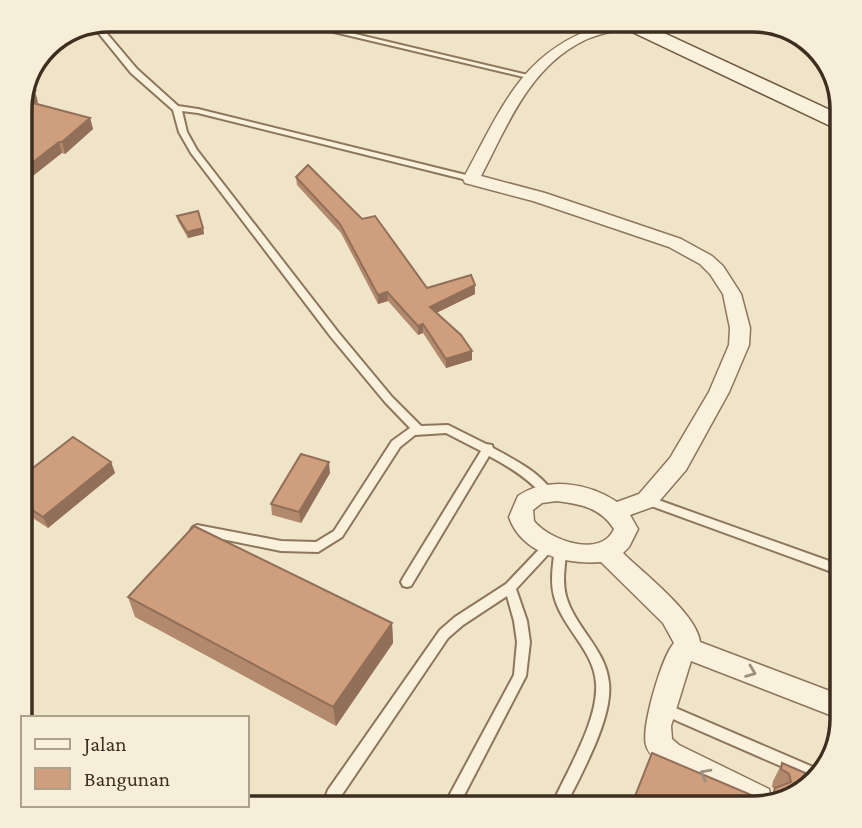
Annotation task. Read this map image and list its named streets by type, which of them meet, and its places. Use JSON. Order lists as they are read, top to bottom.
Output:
{
  "legend": ["Jalan", "Bangunan"]
}
